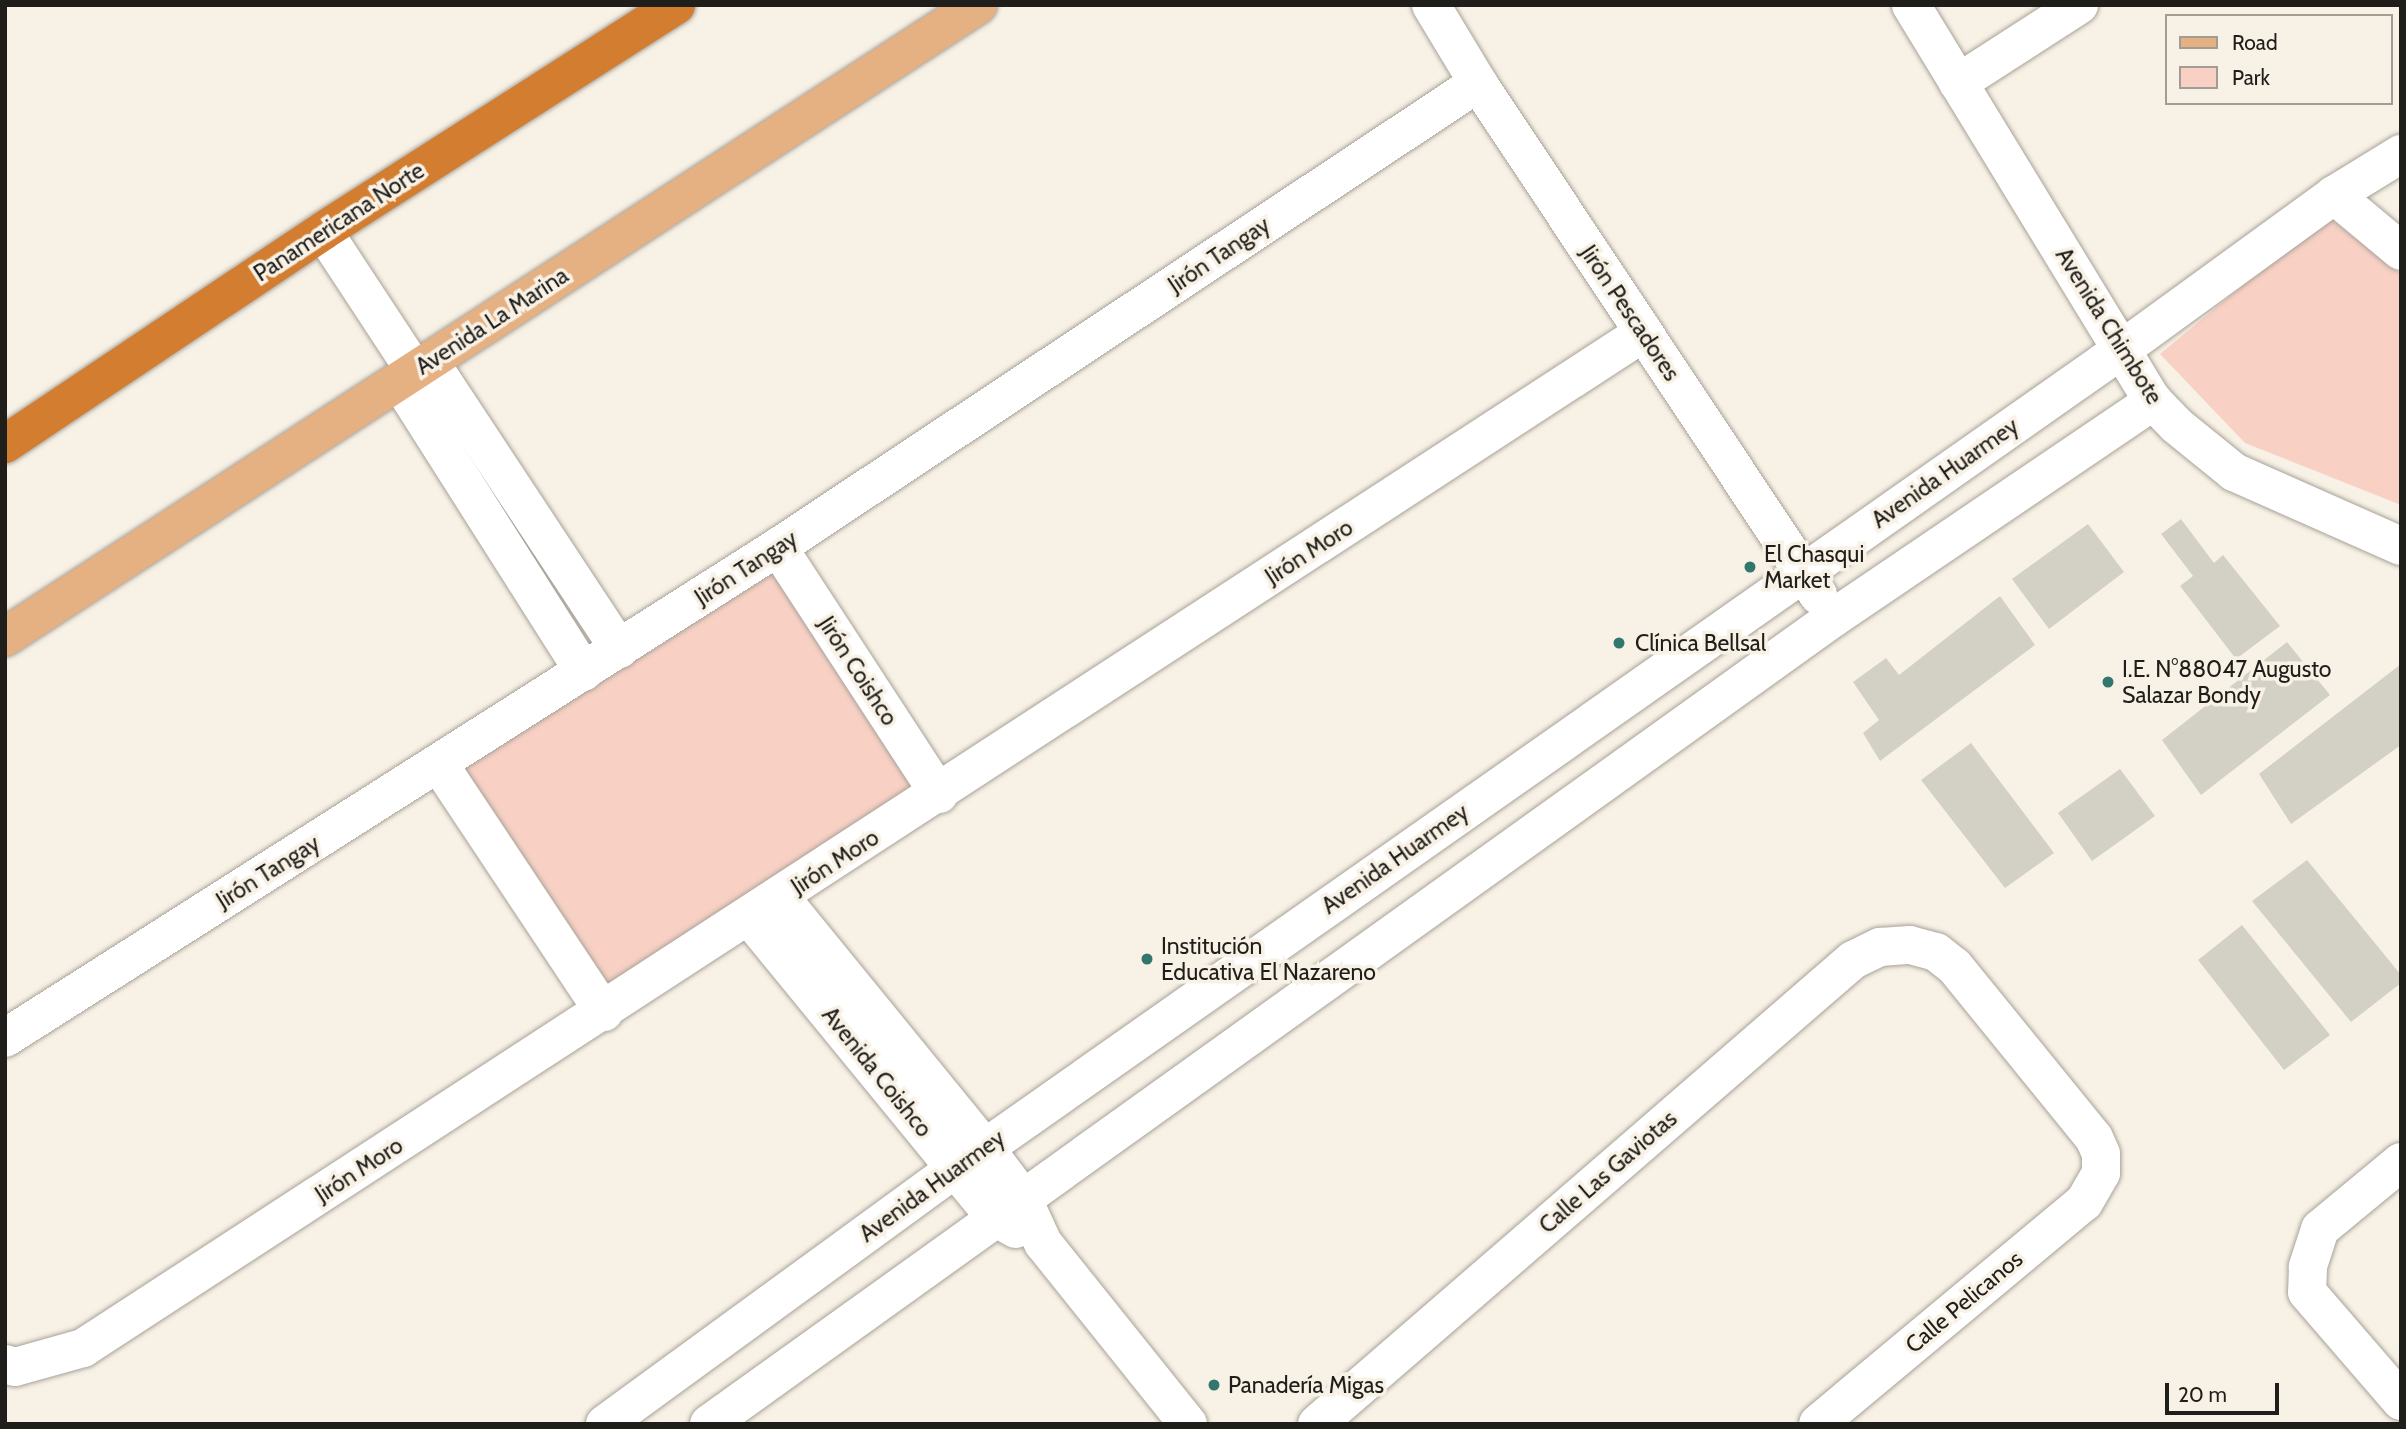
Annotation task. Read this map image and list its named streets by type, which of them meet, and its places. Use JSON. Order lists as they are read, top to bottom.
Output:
{
  "streets": {
    "highway": ["Panamericana Norte"],
    "main road": ["Avenida La Marina"],
    "street": [
      "Jirón Tangay",
      "Jirón Pescadores",
      "Avenida Chimbote",
      "Avenida Huarmey",
      "Jirón Moro",
      "Jirón Coishco",
      "Avenida Coishco",
      "Calle Las Gaviotas",
      "Calle Pelicanos"
    ]
  },
  "crossings": [
    ["Jirón Tangay", "Jirón Pescadores"],
    ["Jirón Tangay", "Jirón Coishco"],
    ["Jirón Pescadores", "Avenida Huarmey"],
    ["Jirón Pescadores", "Jirón Moro"],
    ["Avenida Chimbote", "Avenida Huarmey"],
    ["Avenida Huarmey", "Avenida Coishco"],
    ["Jirón Moro", "Jirón Coishco"],
    ["Jirón Moro", "Avenida Coishco"],
    ["Calle Las Gaviotas", "Calle Pelicanos"]
  ],
  "places": [
    "El Chasqui Market",
    "Clínica Bellsal",
    "I.E. N°88047 Augusto Salazar Bondy",
    "Institución Educativa El Nazareno",
    "Panadería Migas"
  ],
  "legend": ["Road", "Park"],
  "scale_bar": "20 m"
}
